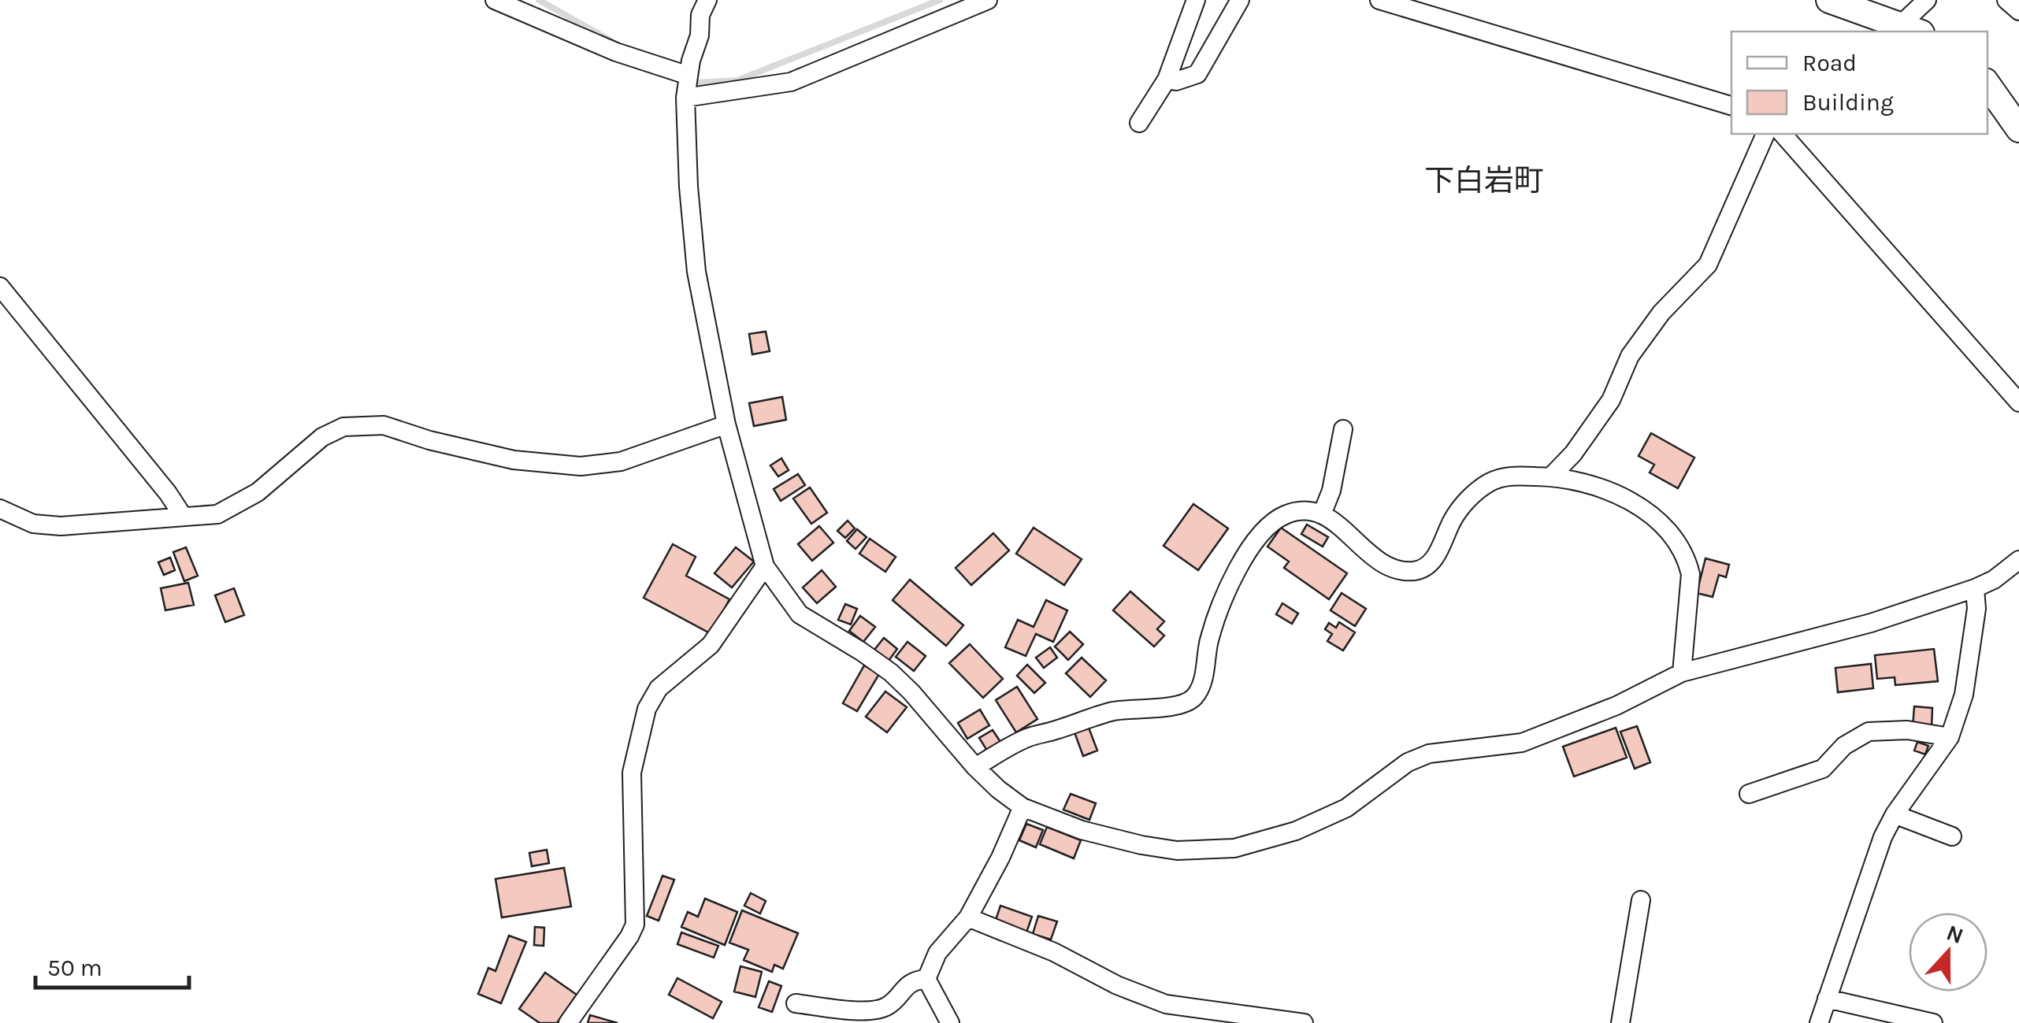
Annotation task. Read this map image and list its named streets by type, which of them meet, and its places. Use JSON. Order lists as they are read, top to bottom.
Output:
{
  "districts": ["下白岩町"],
  "legend": ["Road", "Building"],
  "scale_bar": "50 m",
  "north": "top"
}
